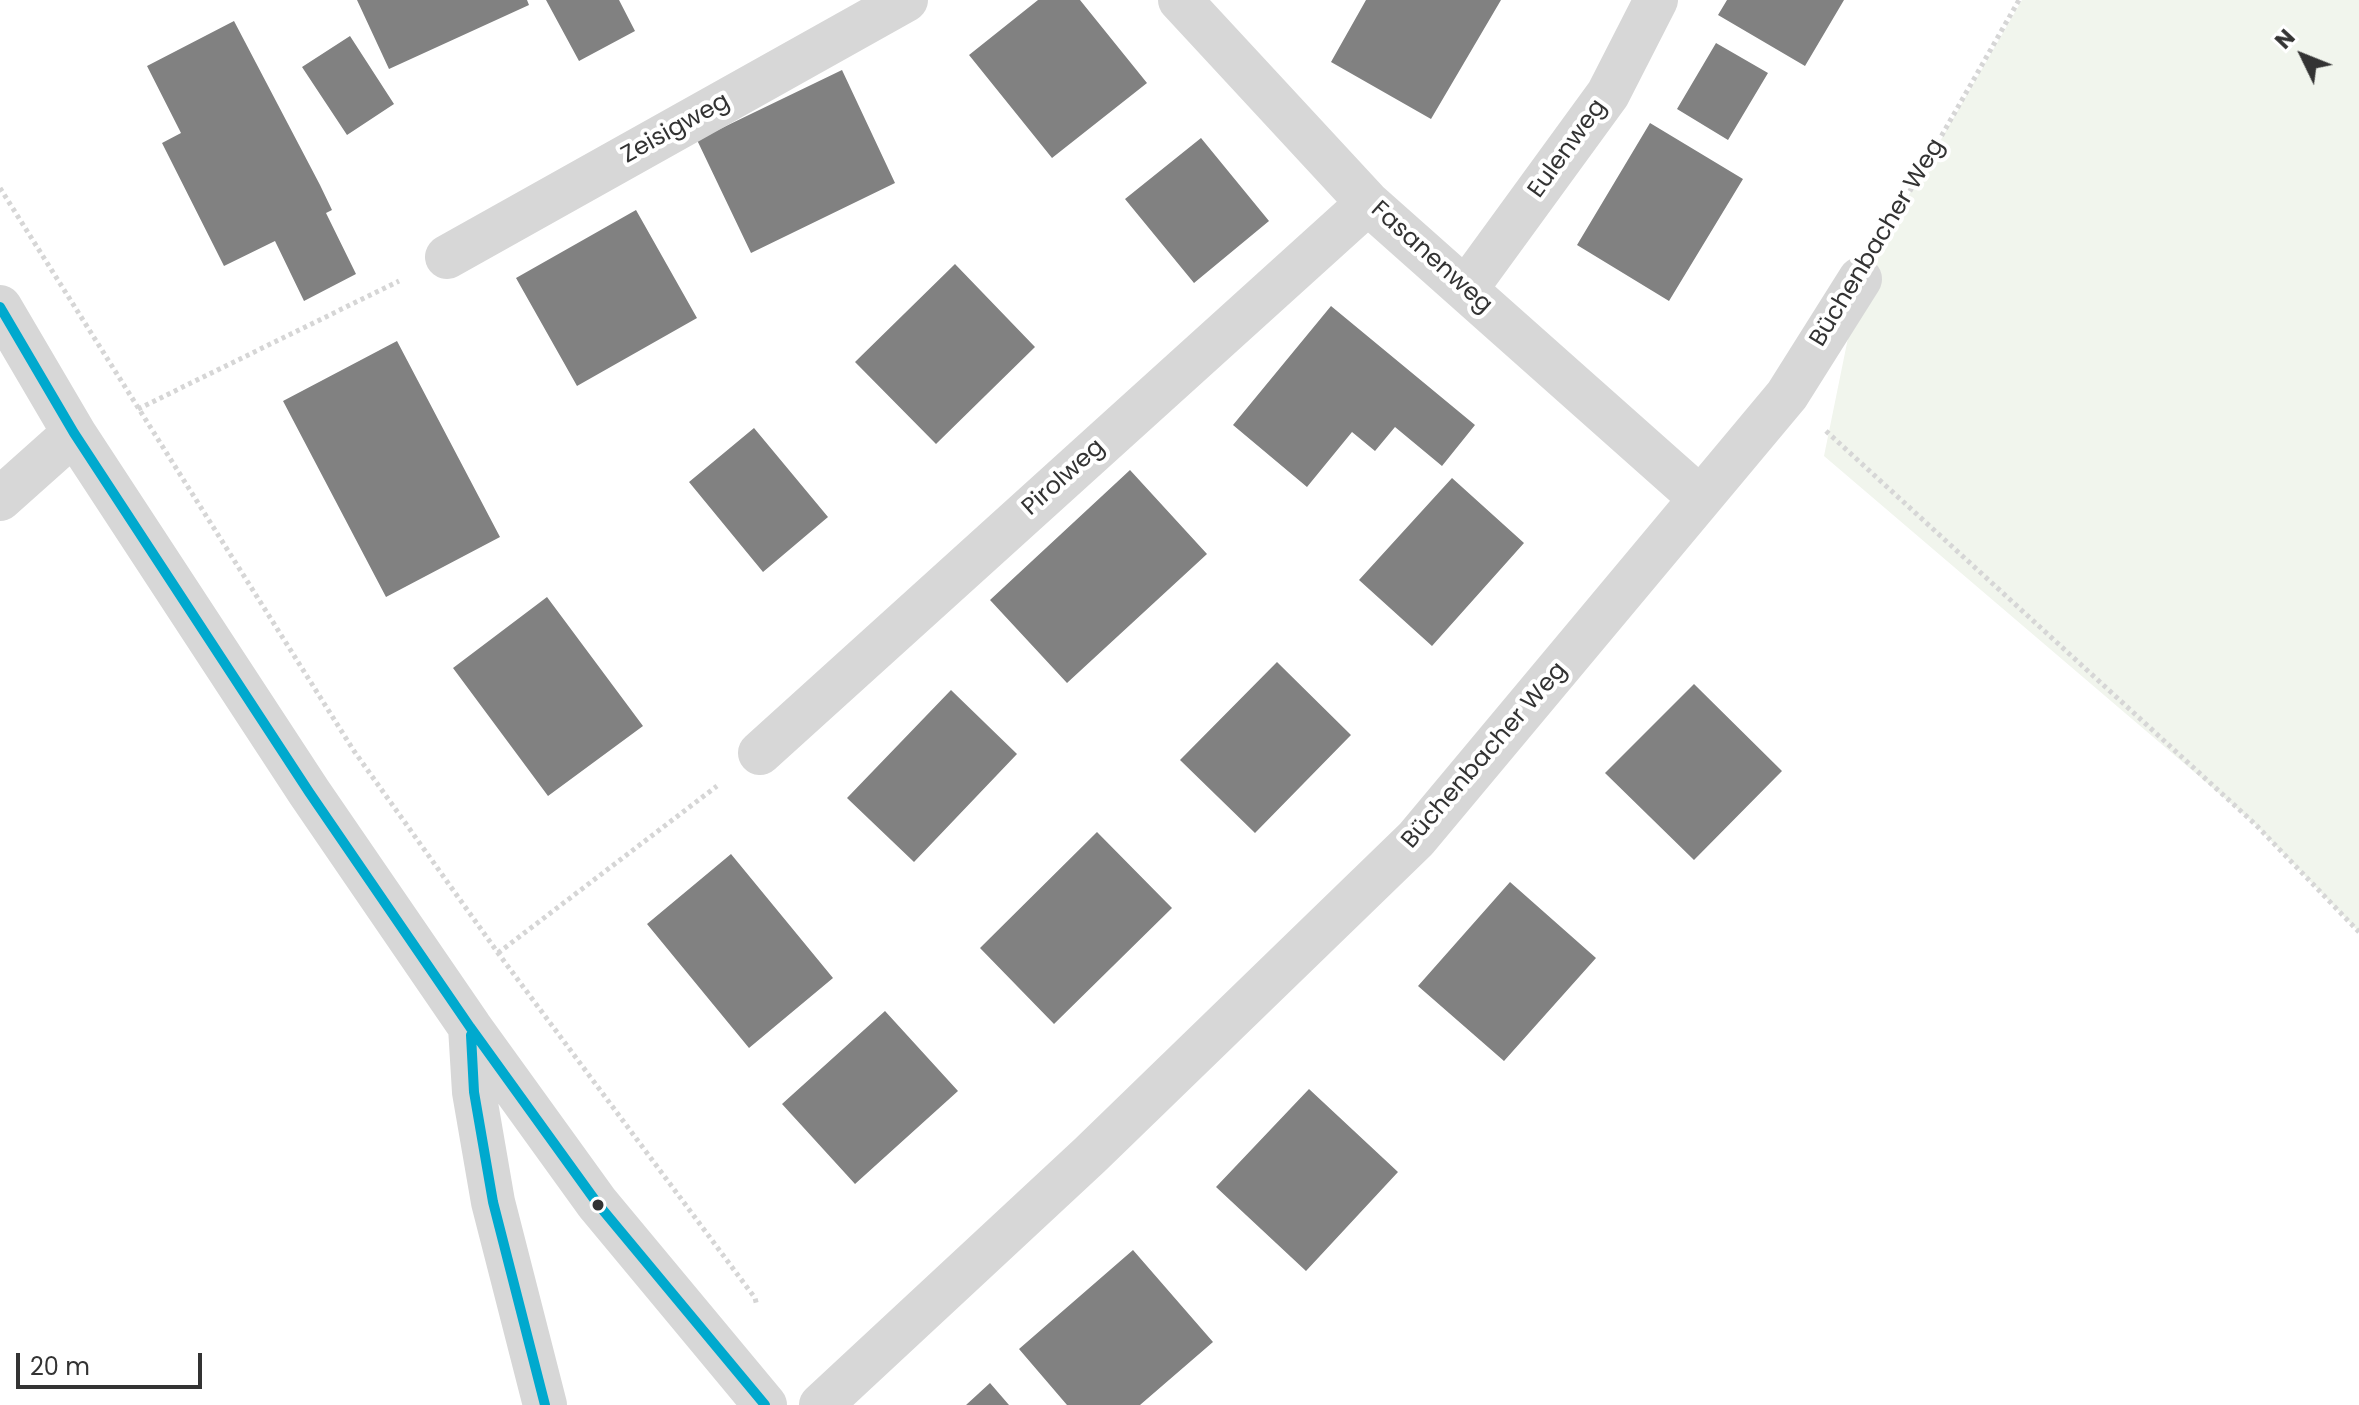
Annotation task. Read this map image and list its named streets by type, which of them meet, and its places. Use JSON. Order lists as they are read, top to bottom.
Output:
{
  "streets": {
    "street": [
      "Zeisigweg",
      "Eulenweg",
      "Büchenbacher Weg",
      "Fasanenweg",
      "Pirolweg"
    ]
  },
  "crossings": [
    ["Eulenweg", "Fasanenweg"],
    ["Büchenbacher Weg", "Fasanenweg"],
    ["Fasanenweg", "Pirolweg"]
  ],
  "scale_bar": "20 m",
  "north": "top left"
}
